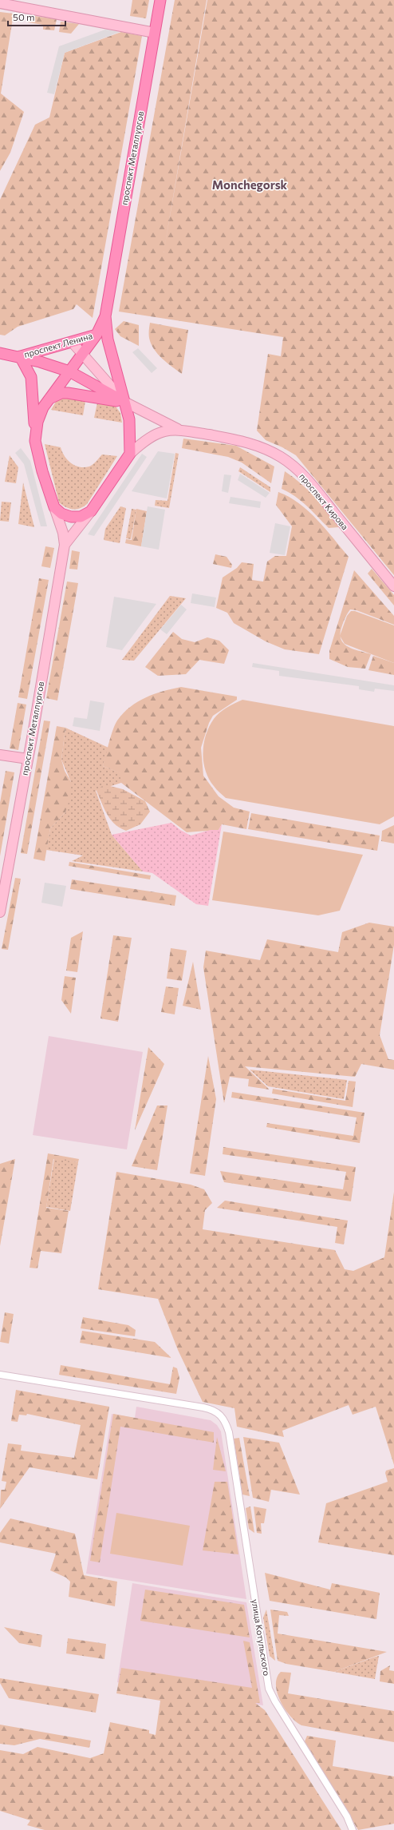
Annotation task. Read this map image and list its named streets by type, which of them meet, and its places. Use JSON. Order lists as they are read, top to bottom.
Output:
{
  "streets": {
    "main road": ["проспект Металлургов", "проспект Ленина", "проспект Кирова"],
    "street": ["улица Котульского"]
  },
  "crossings": [
    ["проспект Металлургов", "проспект Ленина"]
  ],
  "districts": ["Monchegorsk"],
  "scale_bar": "50 m"
}
